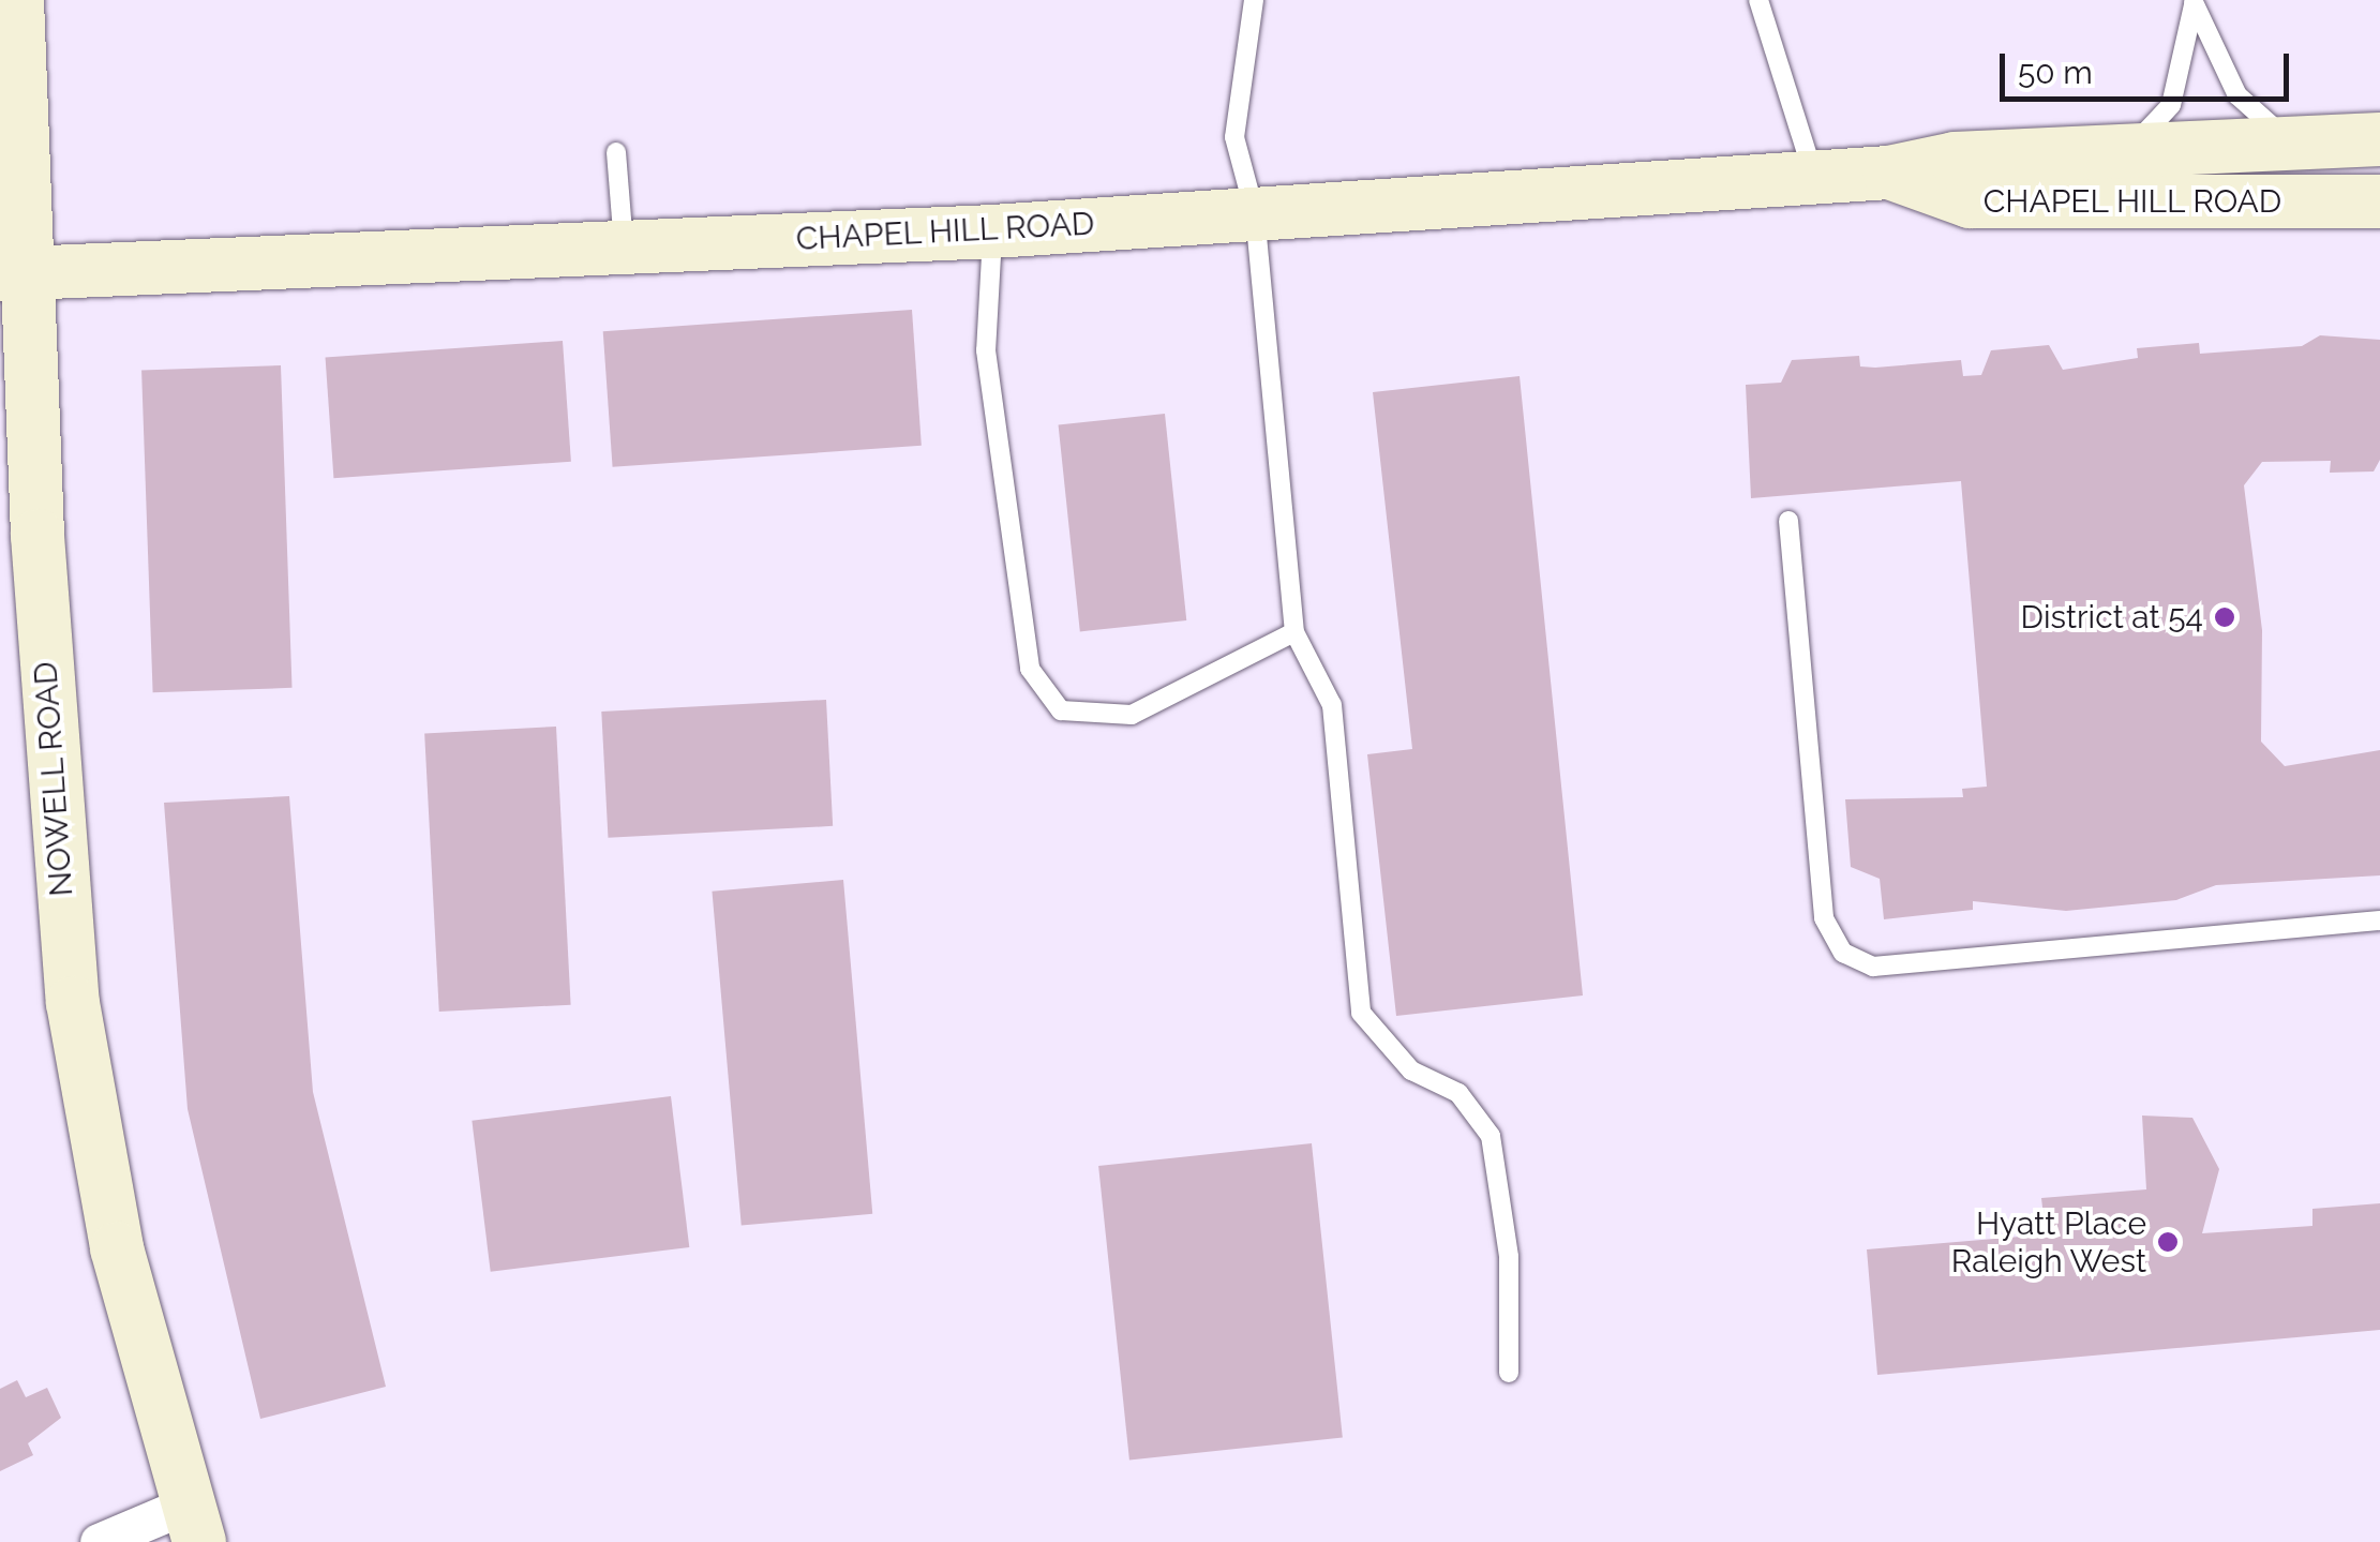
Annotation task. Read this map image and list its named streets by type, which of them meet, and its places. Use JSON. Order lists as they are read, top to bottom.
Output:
{
  "streets": {
    "main road": ["CHAPEL HILL ROAD", "NOWELL ROAD"]
  },
  "crossings": [
    ["CHAPEL HILL ROAD", "NOWELL ROAD"]
  ],
  "places": ["District at 54", "Hyatt Place Raleigh West"],
  "scale_bar": "50 m"
}
